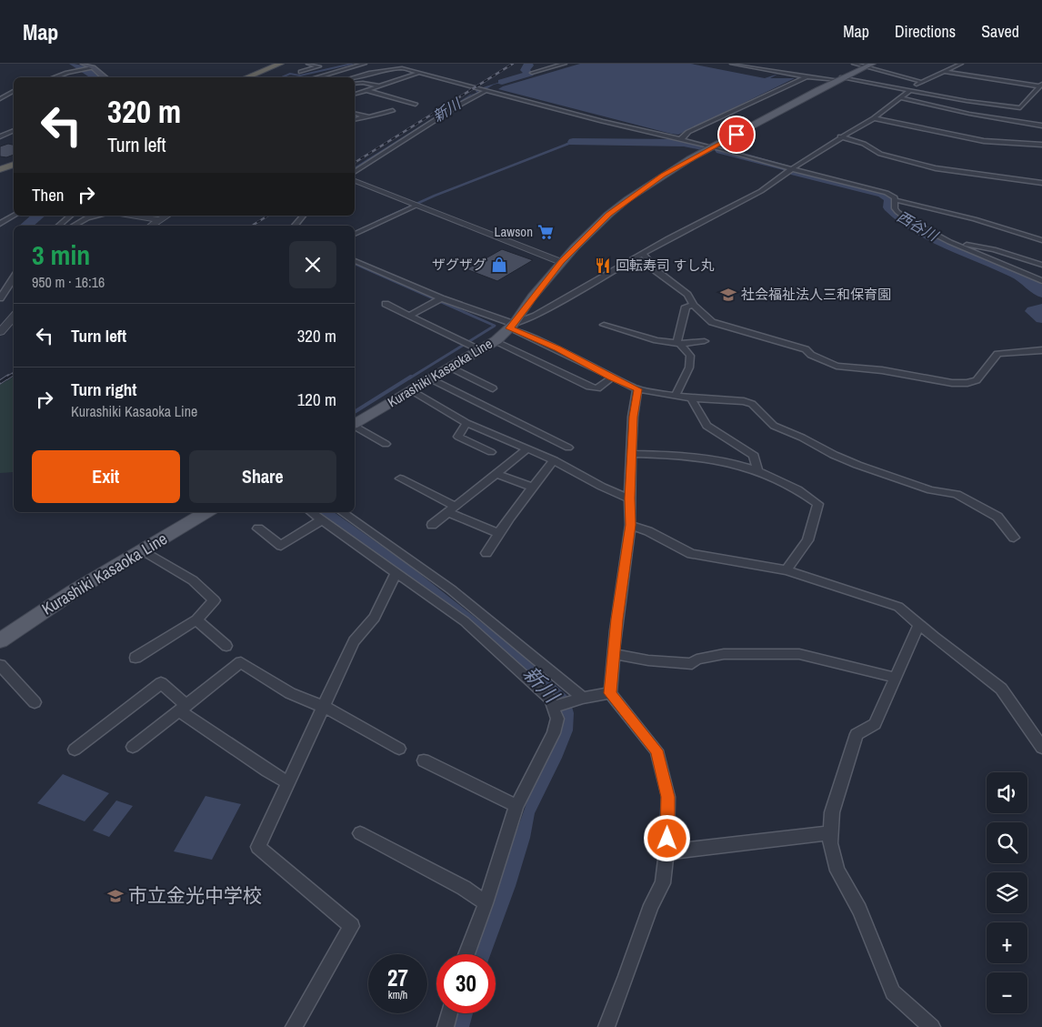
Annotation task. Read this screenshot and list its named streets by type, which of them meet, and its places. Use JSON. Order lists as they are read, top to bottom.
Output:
{
  "streets": {
    "main road": ["Kurashiki Kasaoka Line"]
  },
  "water": ["新川", "西谷川"],
  "places": {
    "supermarket": ["Lawson"],
    "shop": ["ザグザグ"],
    "restaurant": ["回転寿司 すし丸"],
    "school or university": ["社会福祉法人三和保育園", "市立金光中学校"]
  },
  "page": {
    "header": "Map",
    "nav": ["Map", "Directions", "Saved"],
    "turn": ["320 m", "Turn left"],
    "then": "Then",
    "heading": ["3 min", "950 m · 16:16"],
    "list": [
      {
        "name": "Turn left",
        "value": "320 m"
      },
      {
        "name": "Turn right",
        "note": "Kurashiki Kasaoka Line",
        "value": "120 m"
      }
    ],
    "buttons": ["Exit", "Share"],
    "map_buttons": ["+", "−"],
    "speed": "27 km/h",
    "limit": "30"
  }
}
